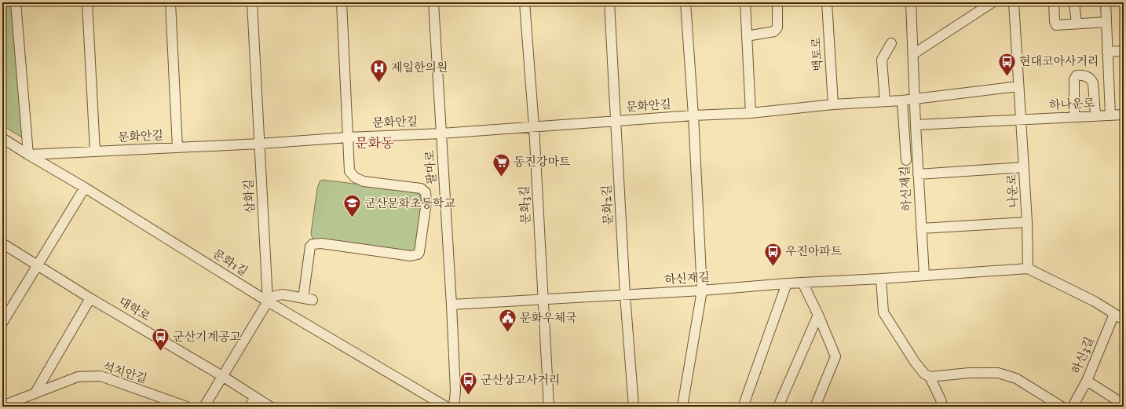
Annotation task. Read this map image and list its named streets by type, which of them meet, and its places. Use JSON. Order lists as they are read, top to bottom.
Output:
{
  "streets": {
    "street": [
      "백토로",
      "하나운로",
      "문화안길",
      "팔마로",
      "하신재길",
      "나운로",
      "삼화길",
      "문화3길",
      "문화2길",
      "문화1길",
      "대학로",
      "하신3길",
      "석치안길"
    ]
  },
  "crossings": [
    ["백토로", "문화안길"],
    ["하나운로", "하신재길"],
    ["하나운로", "나운로"],
    ["문화안길", "팔마로"],
    ["문화안길", "하신재길"],
    ["문화안길", "나운로"],
    ["문화안길", "삼화길"],
    ["문화안길", "문화3길"],
    ["문화안길", "문화2길"],
    ["문화안길", "문화1길"],
    ["팔마로", "하신재길"],
    ["하신재길", "나운로"],
    ["하신재길", "문화3길"],
    ["하신재길", "문화2길"],
    ["삼화길", "문화1길"]
  ],
  "districts": ["문화동"],
  "places": {
    "bus stop": [
      "현대코아사거리",
      "우진아파트",
      "군산기계공고",
      "군산상고사거리"
    ],
    "hospital": ["제일한의원"],
    "supermarket": ["동진강마트"],
    "school or university": ["군산문화초등학교"],
    "public building": ["문화우체국"]
  }
}
